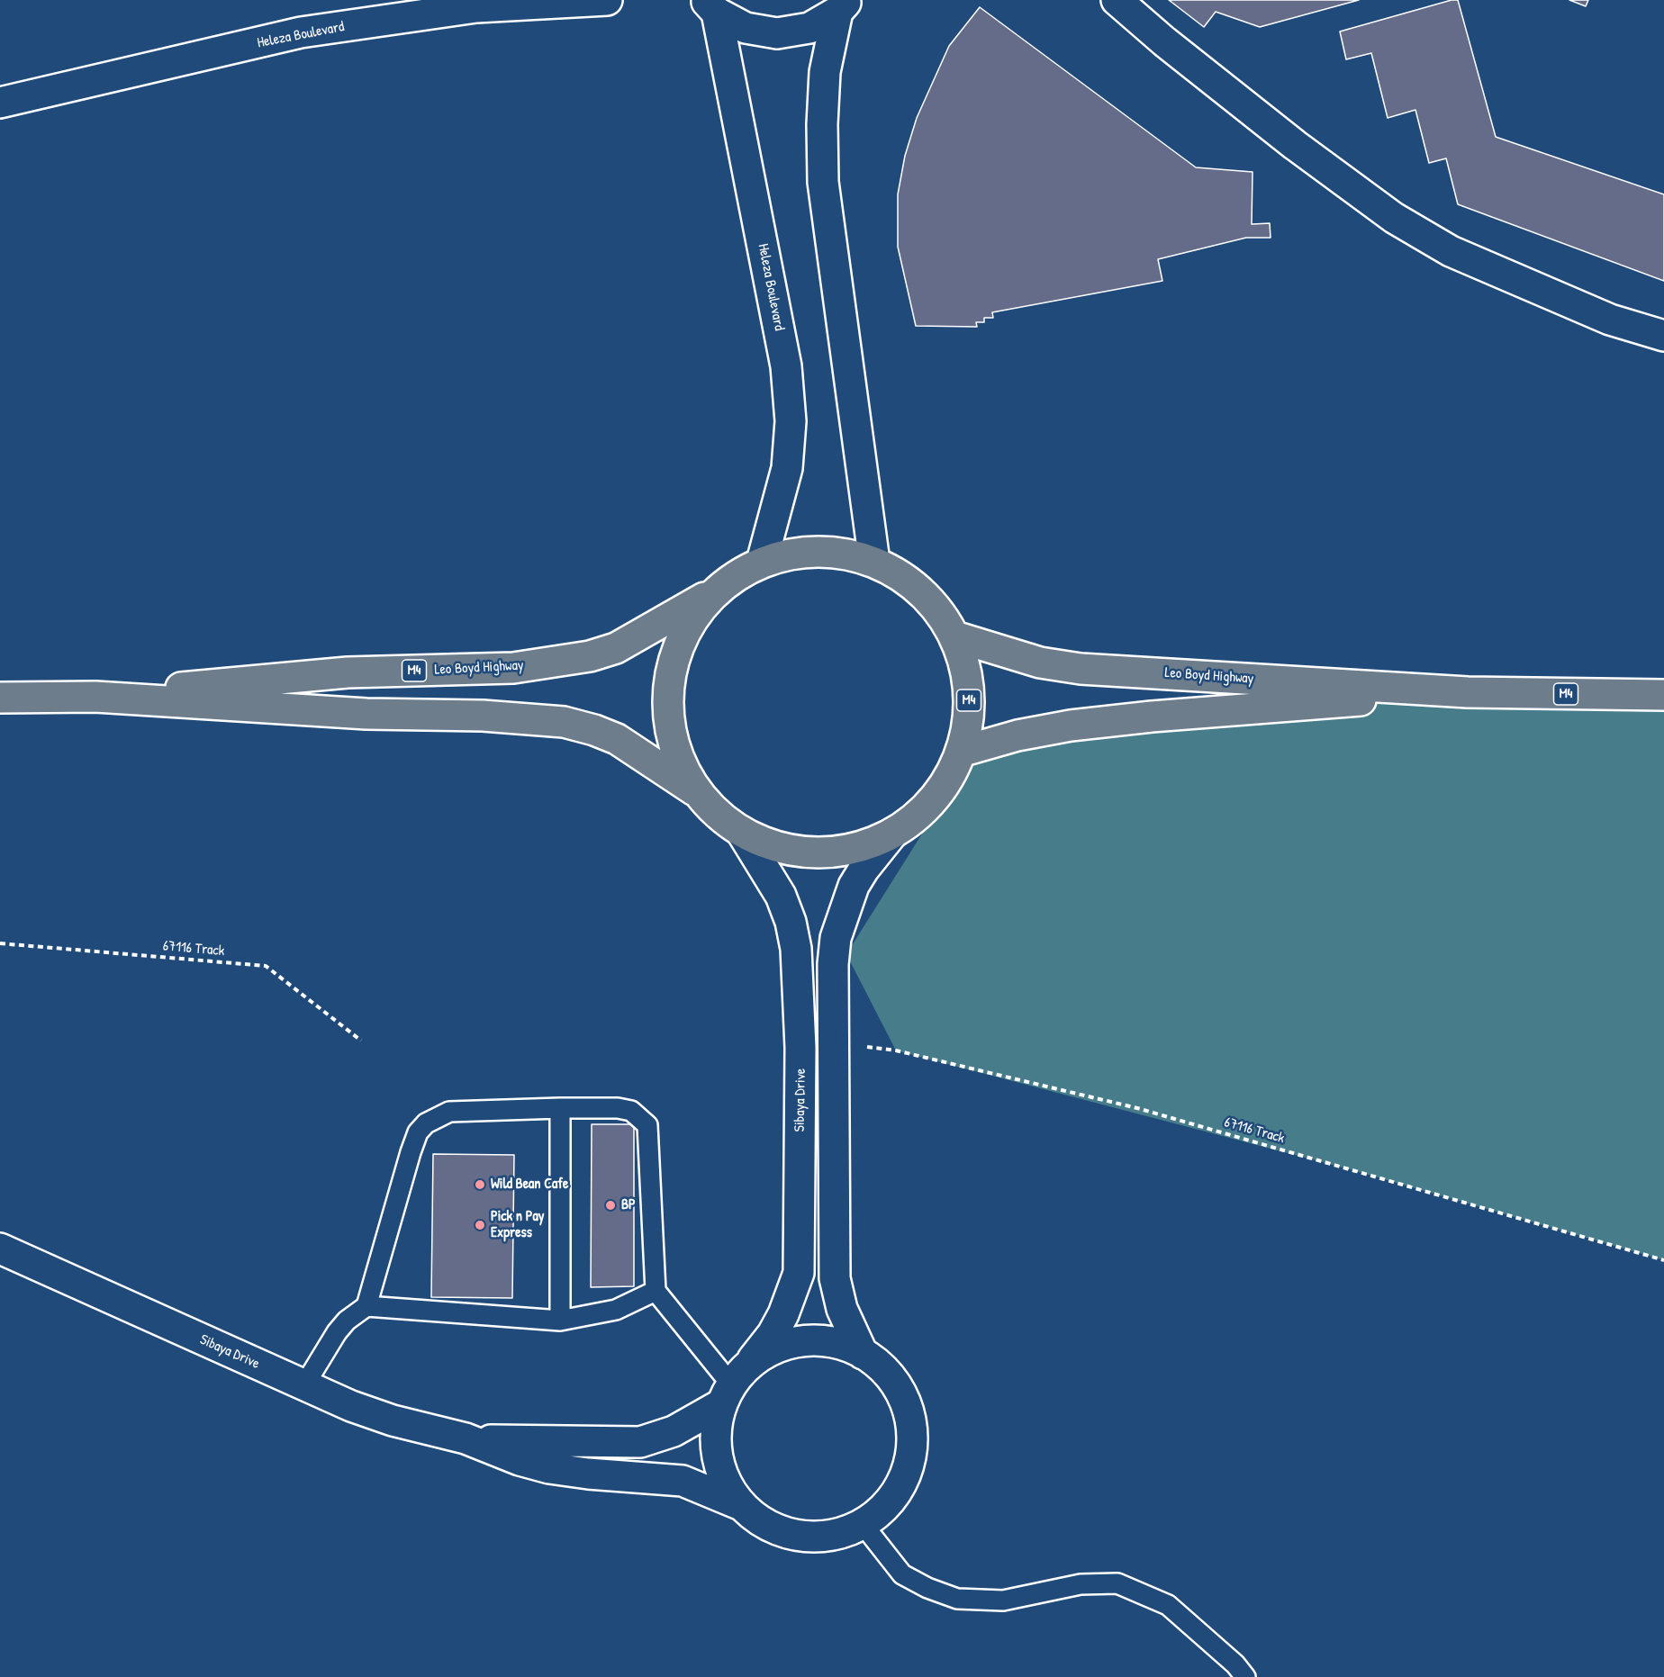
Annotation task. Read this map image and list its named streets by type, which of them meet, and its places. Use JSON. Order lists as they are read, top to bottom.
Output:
{
  "streets": {
    "main road": ["Leo Boyd Highway", "M4"],
    "street": ["Heleza Boulevard", "Sibaya Drive"],
    "path": ["67116 Track"]
  },
  "crossings": [
    ["Heleza Boulevard", "Leo Boyd Highway"],
    ["Leo Boyd Highway", "Sibaya Drive"],
    ["67116 Track", "Sibaya Drive"]
  ],
  "places": ["Wild Bean Cafe", "BP", "Pick n Pay Express"]
}
